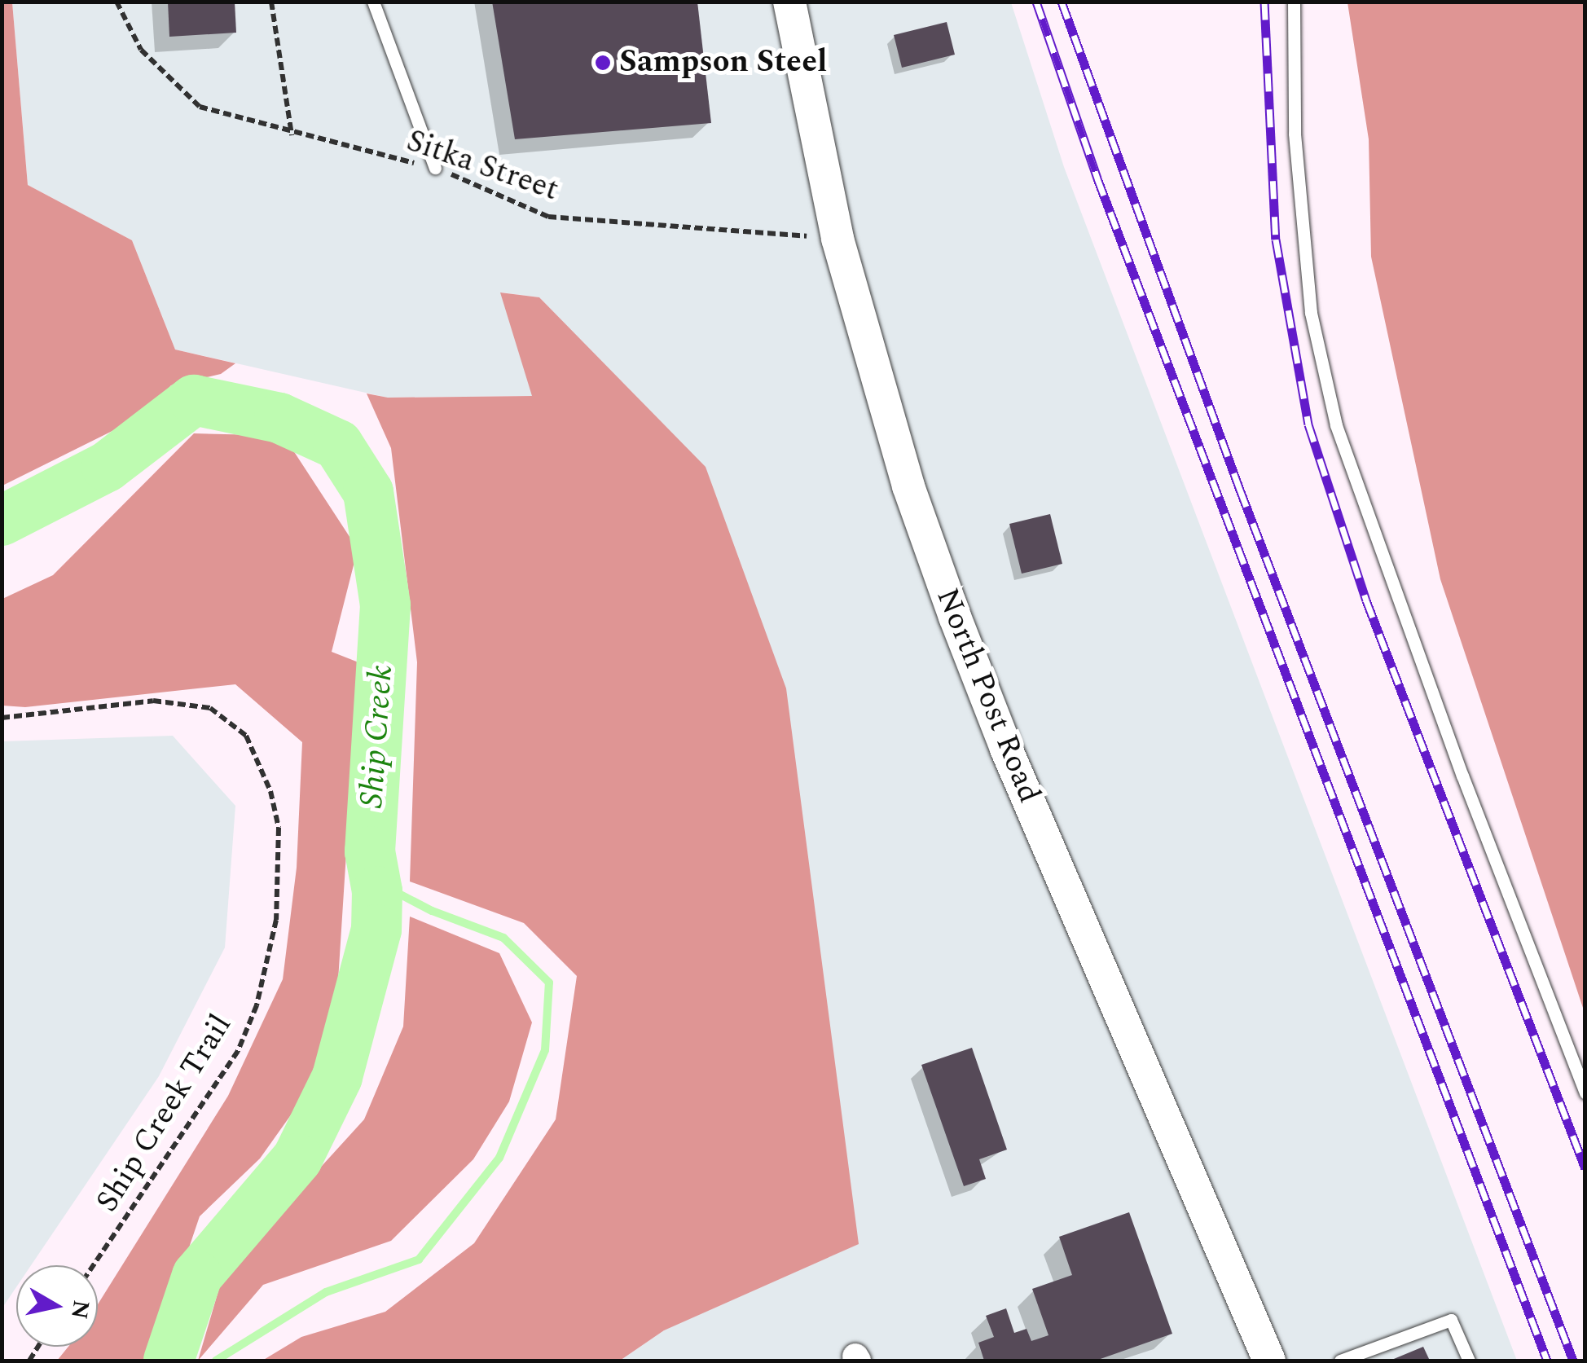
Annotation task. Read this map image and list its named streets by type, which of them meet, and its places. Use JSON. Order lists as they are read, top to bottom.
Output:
{
  "streets": {
    "street": ["North Post Road"],
    "path": ["Sitka Street", "Ship Creek Trail"]
  },
  "crossings": [
    ["Sitka Street", "North Post Road"]
  ],
  "water": ["Ship Creek"],
  "places": ["Sampson Steel"],
  "north": "right"
}
